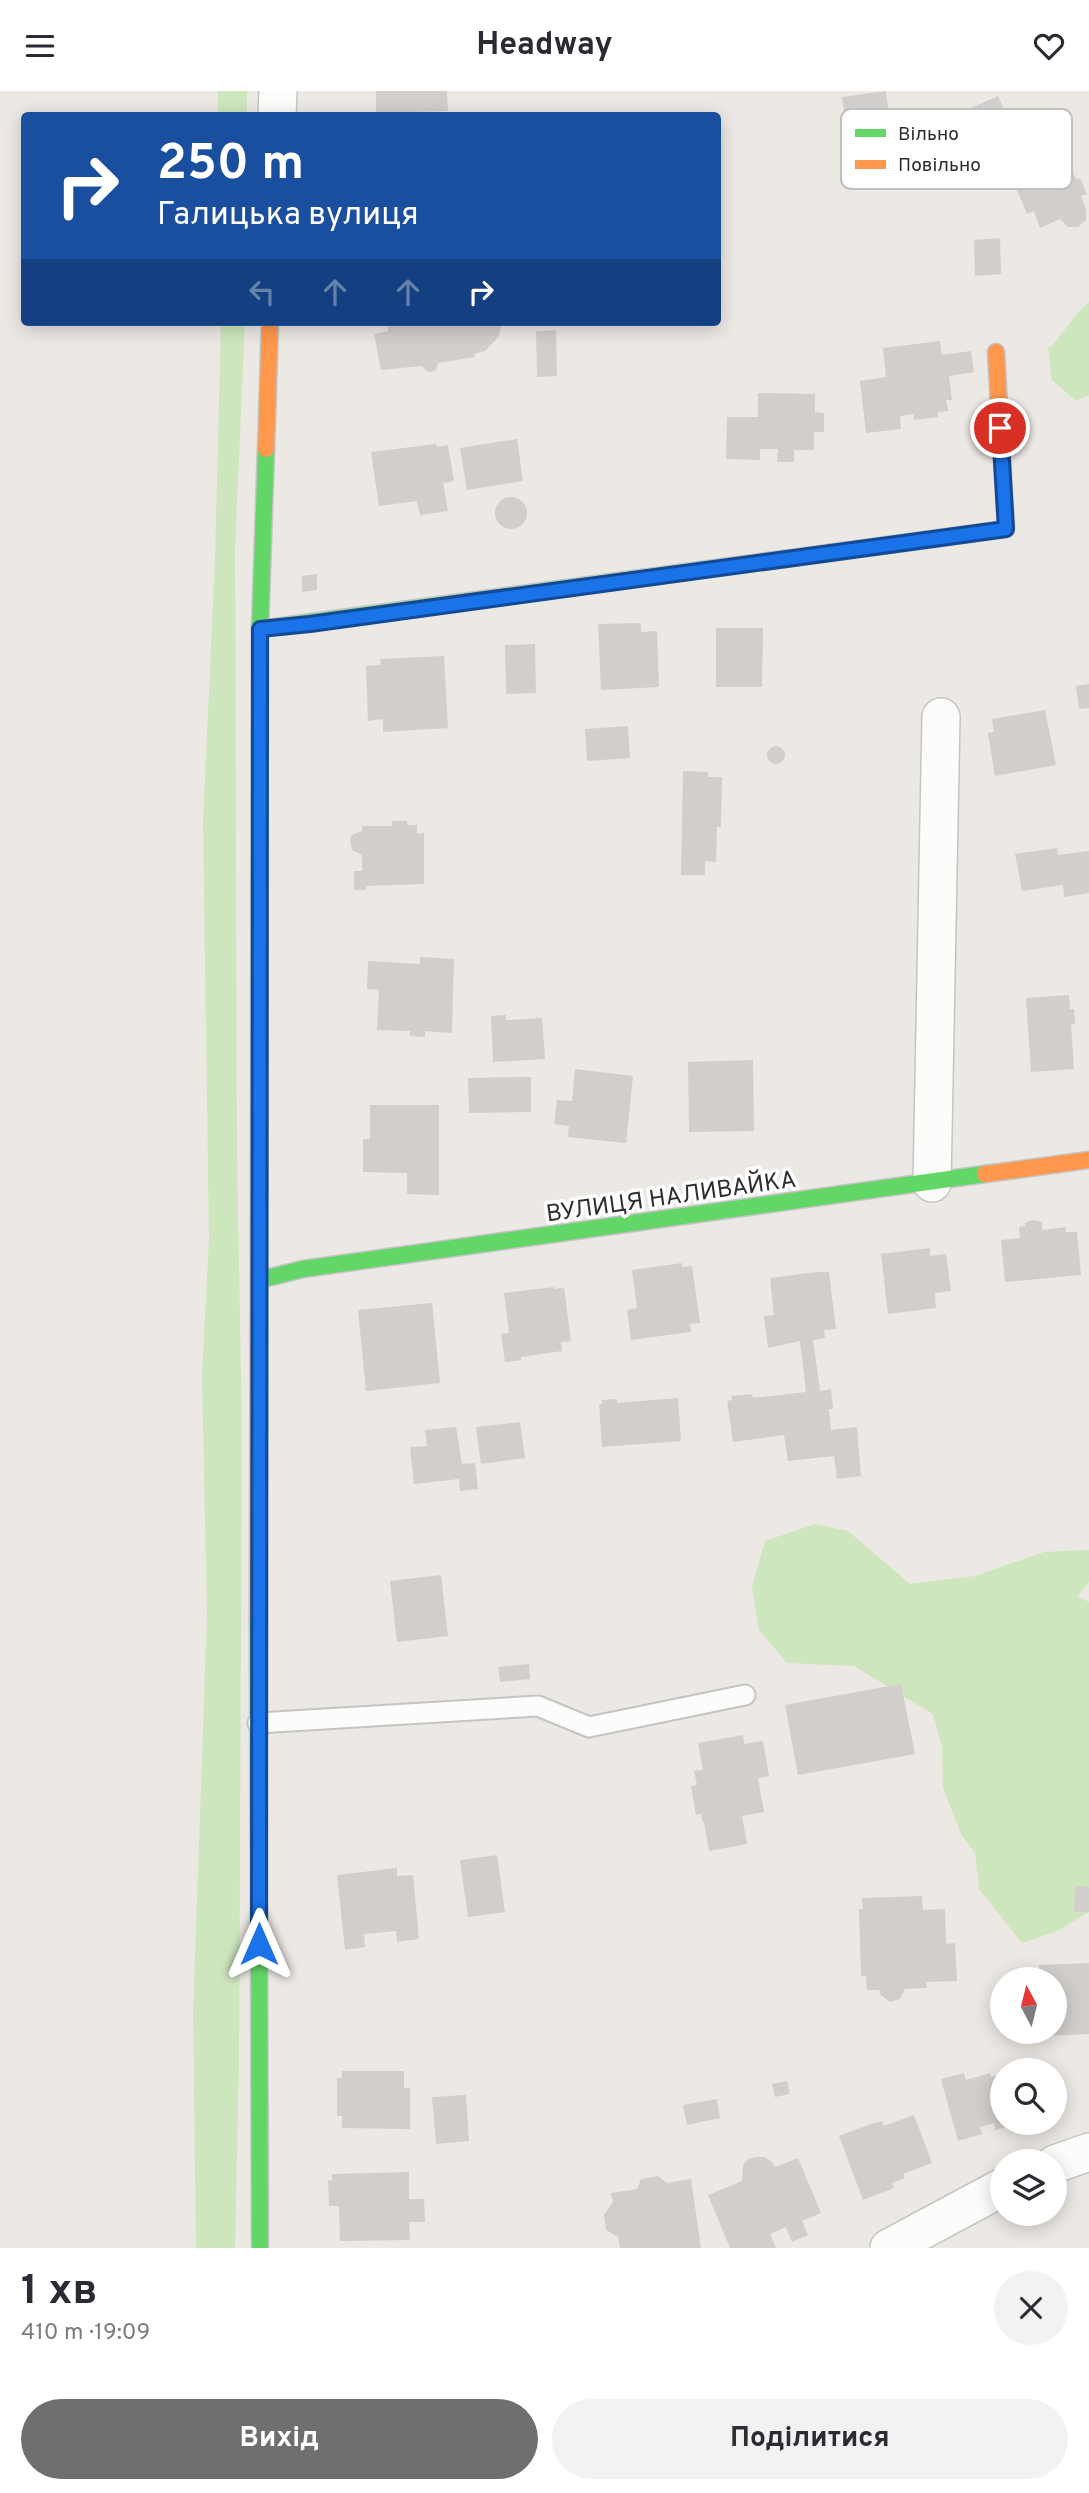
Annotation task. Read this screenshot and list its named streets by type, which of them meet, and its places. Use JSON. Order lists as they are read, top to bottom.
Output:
{
  "streets": {
    "street": ["ВУЛИЦЯ НАЛИВАЙКА"]
  },
  "legend": ["Вільно", "Повільно"],
  "north": "top",
  "page": {
    "header": "Headway",
    "turn": ["250 m", "Галицька вулиця"],
    "heading": ["1 хв", "410 m · 19:09"],
    "buttons": ["Вихід", "Поділитися"]
  }
}
